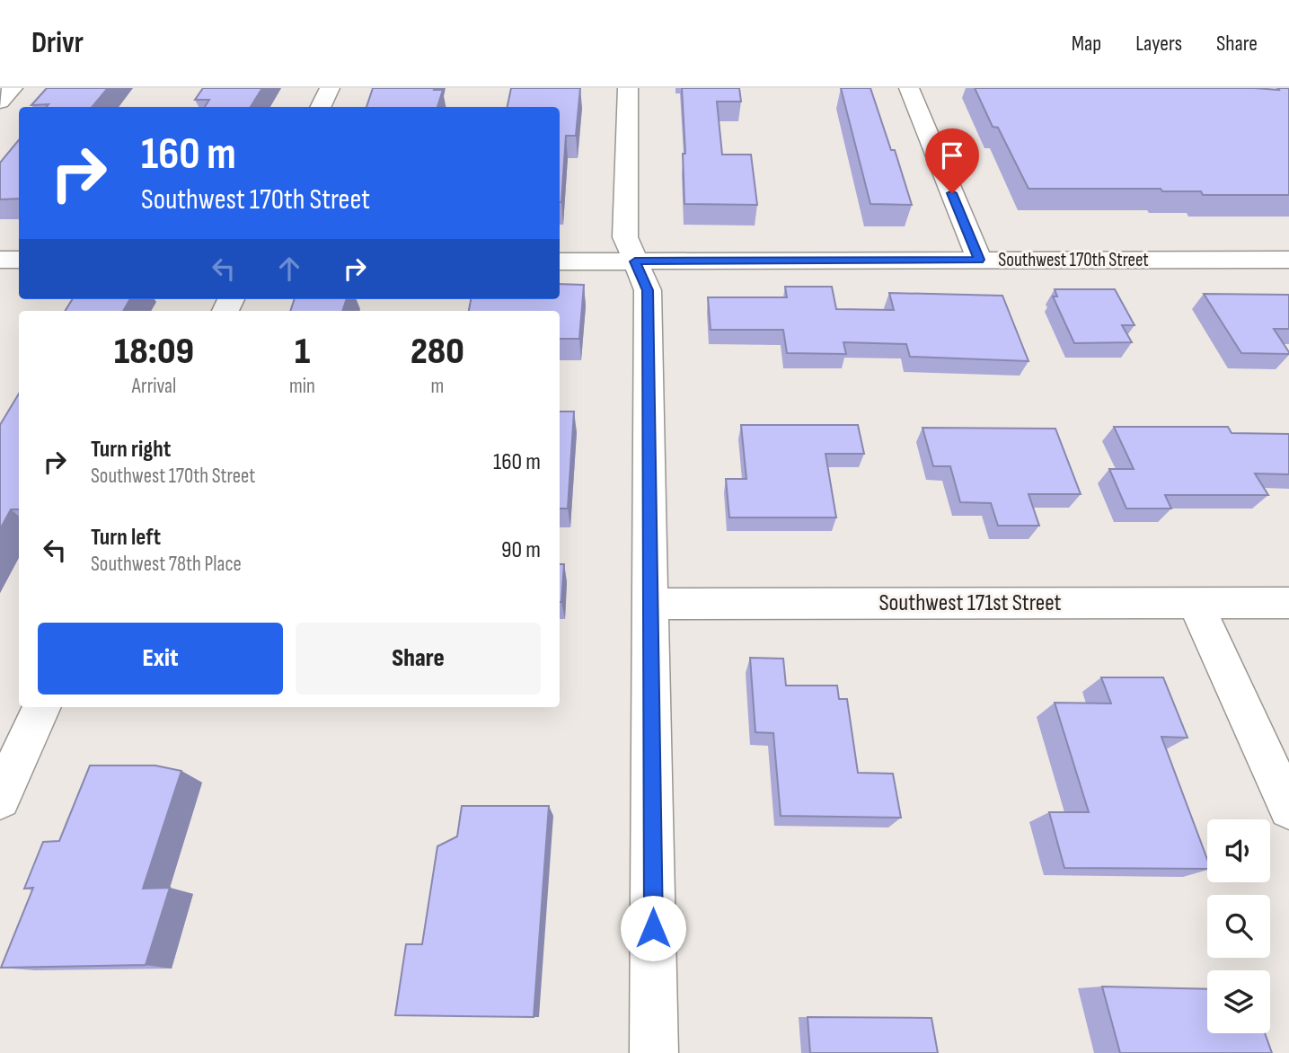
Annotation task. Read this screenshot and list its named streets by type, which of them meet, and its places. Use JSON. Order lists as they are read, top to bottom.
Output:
{
  "streets": {
    "street": ["Southwest 170th Street", "Southwest 171st Street"]
  },
  "page": {
    "header": "Drivr",
    "nav": ["Map", "Layers", "Share"],
    "turn": ["160 m", "Southwest 170th Street"],
    "eta": [
      "18:09",
      "Arrival",
      "1",
      "min",
      "280",
      "m"
    ],
    "list": [
      {
        "name": "Turn right",
        "note": "Southwest 170th Street",
        "value": "160 m"
      },
      {
        "name": "Turn left",
        "note": "Southwest 78th Place",
        "value": "90 m"
      }
    ],
    "buttons": ["Exit", "Share"]
  }
}
